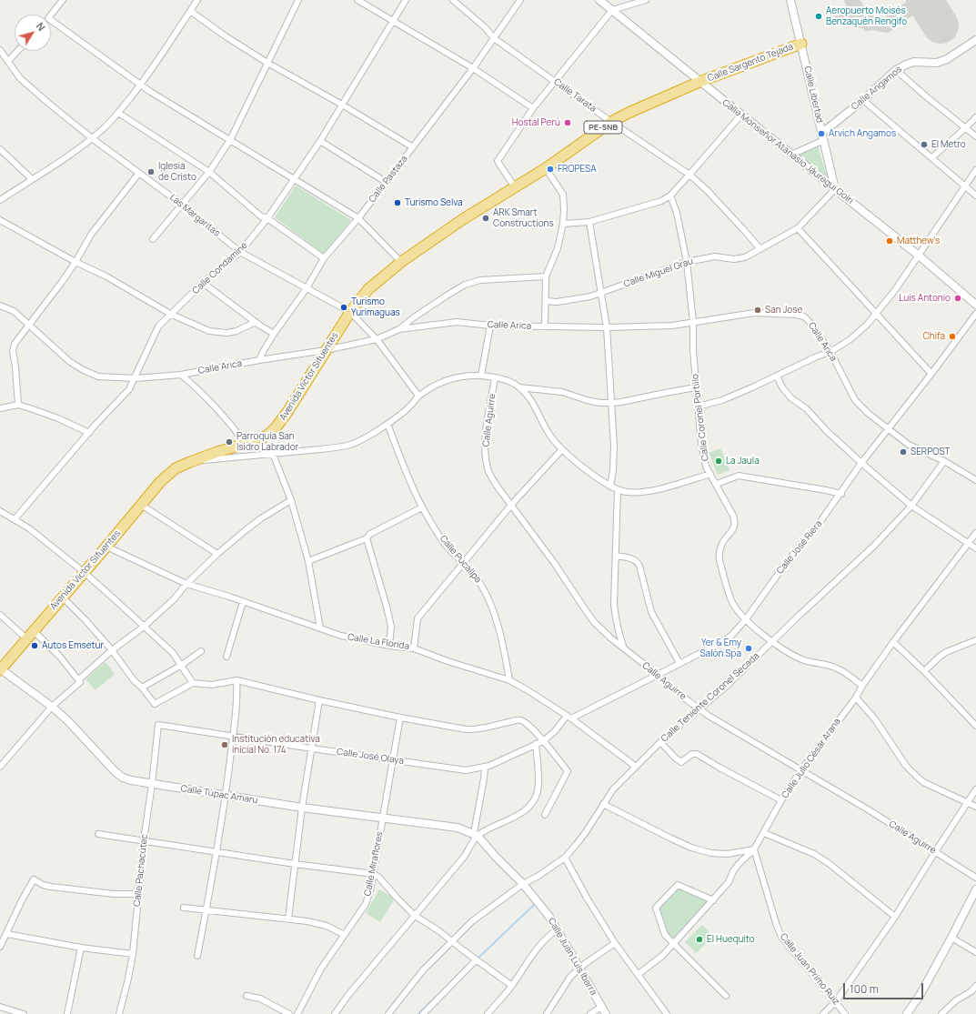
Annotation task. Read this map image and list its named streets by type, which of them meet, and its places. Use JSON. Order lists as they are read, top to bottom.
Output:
{
  "streets": {
    "highway": ["Calle Sargento Tejada", "PE-5NB", "Avenida Victor Sifuentes"],
    "street": [
      "Calle Angamos",
      "Calle Libertad",
      "Calle Tarata",
      "Calle Monseñor Atanasio Jáuregui Goiri",
      "Calle Pastaza",
      "Las Margaritas",
      "Calle Condamine",
      "Calle Miguel Grau",
      "Calle Arica",
      "Calle Coronel Portillo",
      "Calle Aguirre",
      "Calle José Riera",
      "Calle Pucallpa",
      "Calle La Florida",
      "Calle Teniente Coronel Secada",
      "Calle José Olaya",
      "Calle Julio César Arana",
      "Calle Túpac Amaru",
      "Calle Miraflores",
      "Calle Pachacútec",
      "Calle Juan Luis Ibarra",
      "Calle Juan Primo Ruiz"
    ]
  },
  "crossings": [
    ["Calle Sargento Tejada", "Calle Libertad"],
    ["Calle Sargento Tejada", "PE-5NB"],
    ["Calle Sargento Tejada", "Calle Monseñor Atanasio Jáuregui Goiri"],
    ["Calle Angamos", "Calle Libertad"],
    ["Calle Libertad", "Calle Monseñor Atanasio Jáuregui Goiri"],
    ["Calle Libertad", "Calle Miguel Grau"],
    ["Calle Tarata", "PE-5NB"],
    ["Calle Tarata", "Calle Pastaza"],
    ["Calle Tarata", "Calle Miguel Grau"],
    ["PE-5NB", "Calle Monseñor Atanasio Jáuregui Goiri"],
    ["PE-5NB", "Avenida Victor Sifuentes"],
    ["Calle Monseñor Atanasio Jáuregui Goiri", "Calle Miguel Grau"],
    ["Calle Pastaza", "Las Margaritas"],
    ["Calle Pastaza", "Calle Arica"],
    ["Las Margaritas", "Calle Condamine"],
    ["Las Margaritas", "Calle Arica"],
    ["Las Margaritas", "Avenida Victor Sifuentes"],
    ["Calle Condamine", "Calle Arica"],
    ["Calle Miguel Grau", "Calle Coronel Portillo"],
    ["Calle Arica", "Avenida Victor Sifuentes"],
    ["Calle Arica", "Calle Coronel Portillo"],
    ["Calle Arica", "Calle José Riera"],
    ["Calle Arica", "Calle Teniente Coronel Secada"],
    ["Avenida Victor Sifuentes", "Calle La Florida"],
    ["Avenida Victor Sifuentes", "Calle Túpac Amaru"],
    ["Calle Coronel Portillo", "Calle José Riera"],
    ["Calle Coronel Portillo", "Calle Teniente Coronel Secada"],
    ["Calle Coronel Portillo", "Calle Julio César Arana"],
    ["Calle Aguirre", "Calle José Riera"],
    ["Calle Aguirre", "Calle Teniente Coronel Secada"],
    ["Calle Aguirre", "Calle Julio César Arana"],
    ["Calle José Riera", "Calle La Florida"],
    ["Calle José Riera", "Calle José Olaya"],
    ["Calle Pucallpa", "Calle La Florida"],
    ["Calle La Florida", "Calle Teniente Coronel Secada"],
    ["Calle La Florida", "Calle José Olaya"],
    ["Calle Teniente Coronel Secada", "Calle Juan Luis Ibarra"],
    ["Calle José Olaya", "Calle Miraflores"],
    ["Calle José Olaya", "Calle Pachacútec"],
    ["Calle Julio César Arana", "Calle Juan Primo Ruiz"],
    ["Calle Túpac Amaru", "Calle Miraflores"],
    ["Calle Túpac Amaru", "Calle Pachacútec"],
    ["Calle Túpac Amaru", "Calle Juan Luis Ibarra"]
  ],
  "places": [
    "Aeropuerto Moisés Benzaquén Rengifo",
    "Hostal Perú",
    "Arvich Angamos",
    "El Metro",
    "FROPESA",
    "Iglesia de Cristo",
    "Turismo Selva",
    "ARK Smart Constructions",
    "Matthew's",
    "Luis Antonio",
    "Turismo Yurimaguas",
    "San Jose",
    "Chifa",
    "Parroquia San Isidro Labrador",
    "SERPOST",
    "La Jaula",
    "Autos Emsetur",
    "Yer & Emy Salón Spa",
    "Institución educativa inicial No. 174",
    "El Huequito"
  ],
  "scale_bar": "100 m",
  "north": "top right"
}
